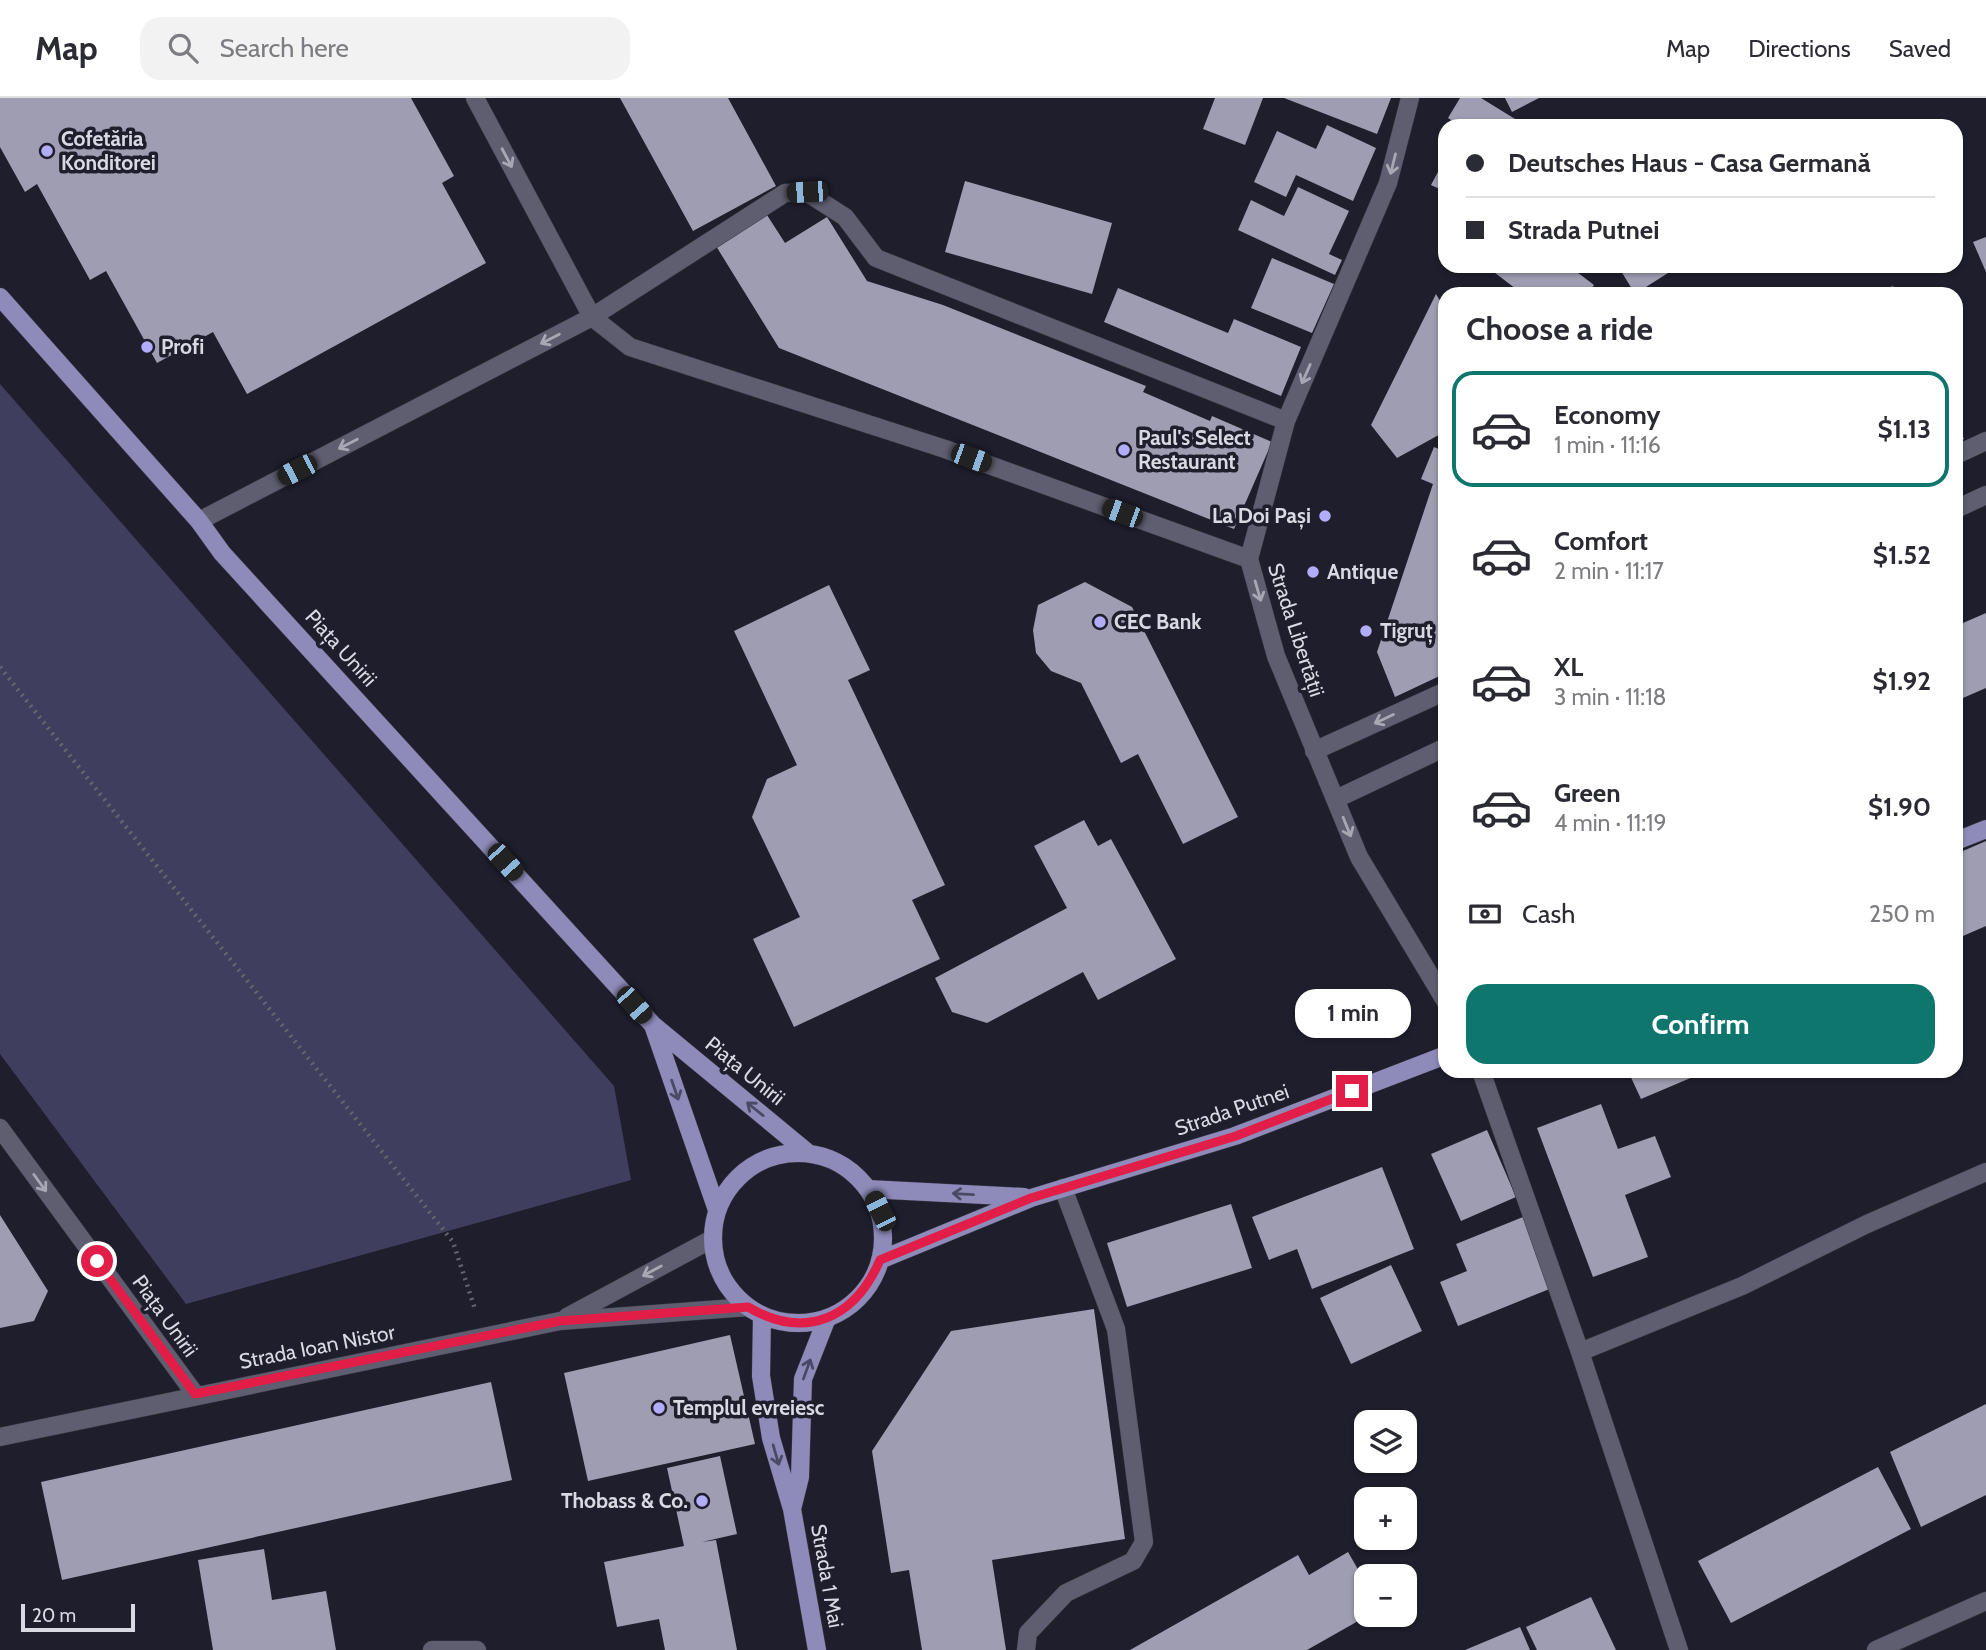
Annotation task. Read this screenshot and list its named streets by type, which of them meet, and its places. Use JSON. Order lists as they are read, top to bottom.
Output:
{
  "streets": {
    "main road": ["Piața Unirii", "Strada Putnei", "Strada 1 Mai"],
    "street": ["Strada Libertății", "Strada Ioan Nistor"]
  },
  "crossings": [
    ["Piața Unirii", "Strada Putnei"],
    ["Piața Unirii", "Strada Ioan Nistor"],
    ["Piața Unirii", "Strada 1 Mai"],
    ["Strada Putnei", "Strada Ioan Nistor"],
    ["Strada Putnei", "Strada 1 Mai"],
    ["Strada Ioan Nistor", "Strada 1 Mai"]
  ],
  "one_way": ["Strada Libertății"],
  "places": [
    "Cofetăria Konditorei",
    "Profi",
    "Paul's Select Restaurant",
    "La Doi Pași",
    "Antique",
    "CEC Bank",
    "Tigruț",
    "Templul evreiesc",
    "Thobass & Co."
  ],
  "scale_bar": "20 m",
  "page": {
    "header": "Map",
    "search": "Search here",
    "nav": ["Map", "Directions", "Saved"],
    "banner": ["Deutsches Haus - Casa Germană", "Strada Putnei"],
    "heading": "Choose a ride",
    "list": [
      {
        "name": "Economy",
        "note": "1 min · 11:16",
        "value": "$1.13"
      },
      {
        "name": "Comfort",
        "note": "2 min · 11:17",
        "value": "$1.52"
      },
      {
        "name": "XL",
        "note": "3 min · 11:18",
        "value": "$1.92"
      },
      {
        "name": "Green",
        "note": "4 min · 11:19",
        "value": "$1.90"
      }
    ],
    "pay": ["Cash", "250 m"],
    "buttons": "Confirm",
    "bubble": "1 min",
    "map_buttons": ["+", "−"],
    "scale": "20 m"
  }
}
